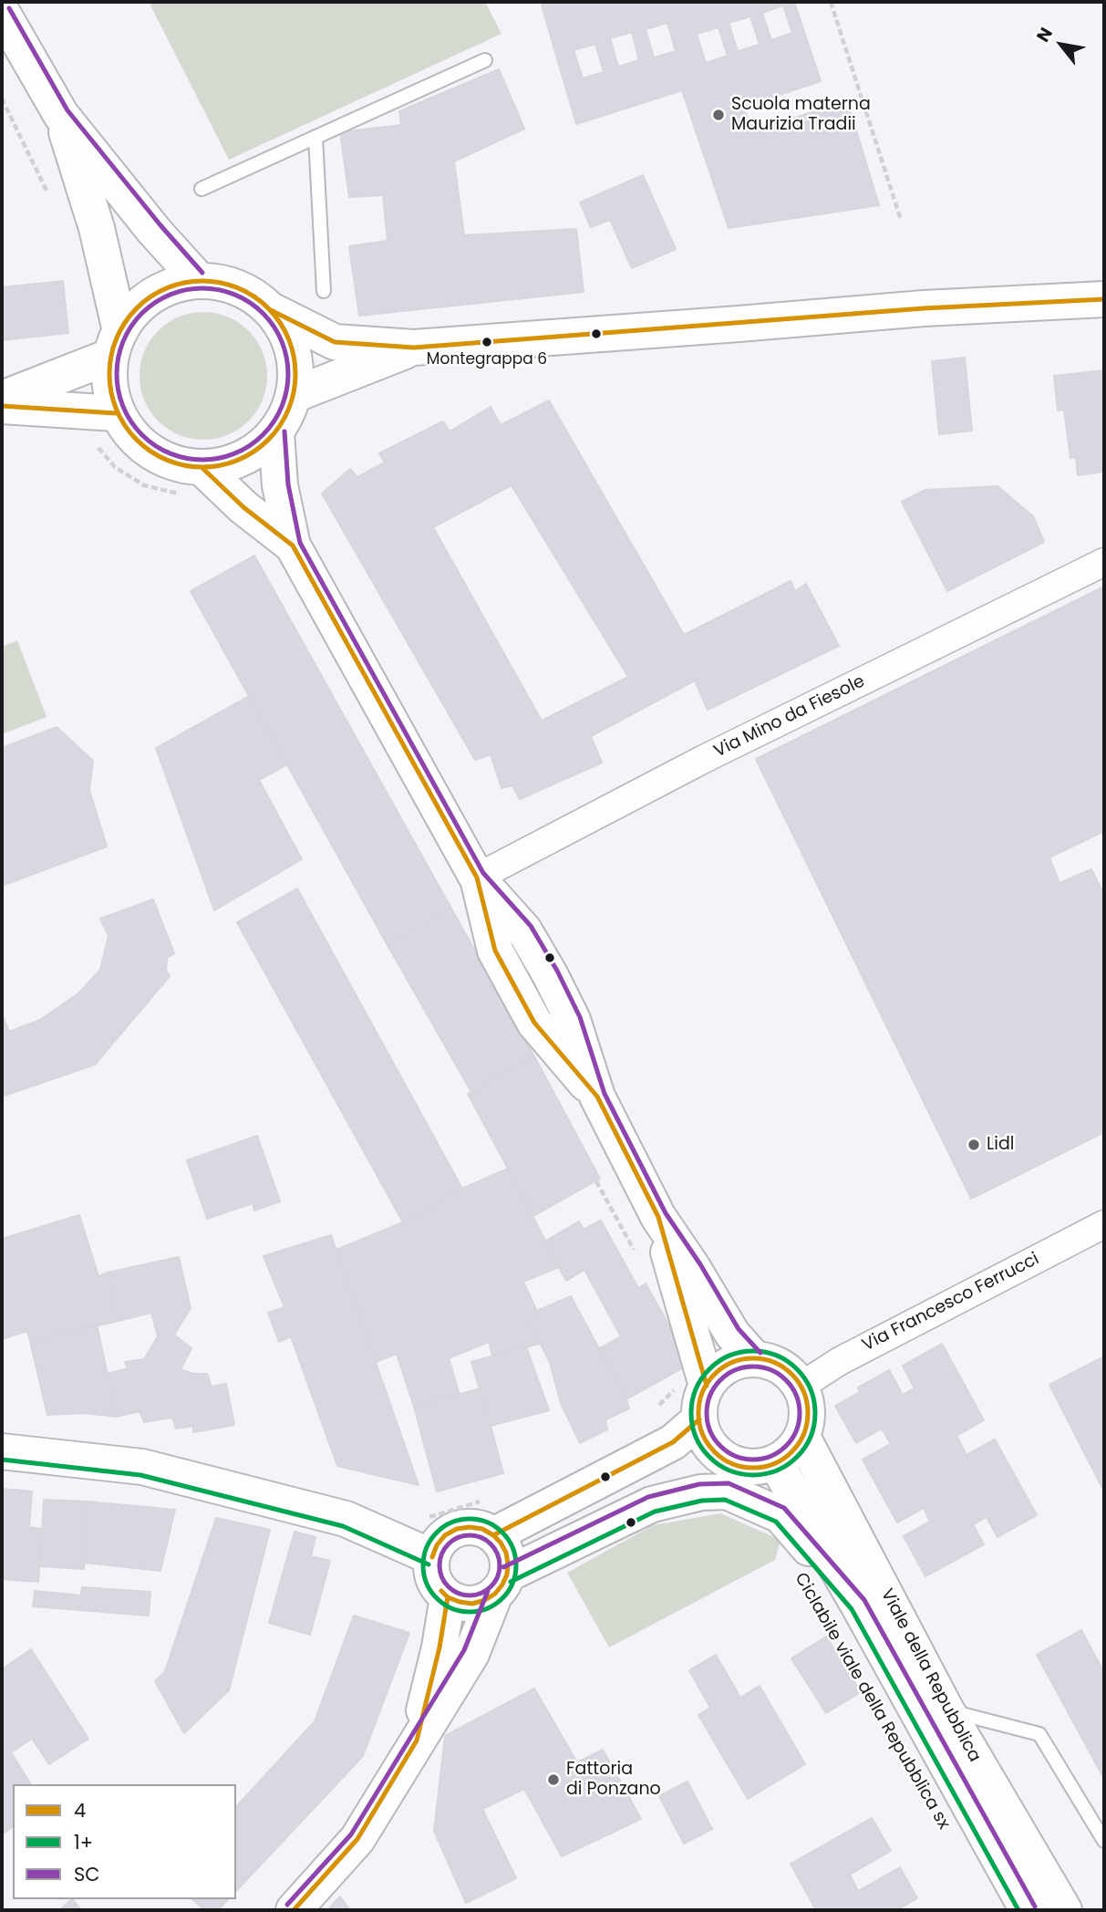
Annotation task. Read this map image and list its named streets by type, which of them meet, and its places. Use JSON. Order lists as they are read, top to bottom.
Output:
{
  "streets": {
    "main road": ["Viale della Repubblica"],
    "street": ["Via Mino da Fiesole", "Via Francesco Ferrucci"]
  },
  "crossings": [
    ["Via Francesco Ferrucci", "Viale della Repubblica"]
  ],
  "places": [
    "Scuola materna Maurizia Tradii",
    "Montegrappa 6",
    "Lidl",
    "Fattoria di Ponzano"
  ],
  "lines": ["transit line SC", "transit line 4", "transit line 1+"],
  "legend": ["4", "1+", "SC"],
  "north": "top left"
}
